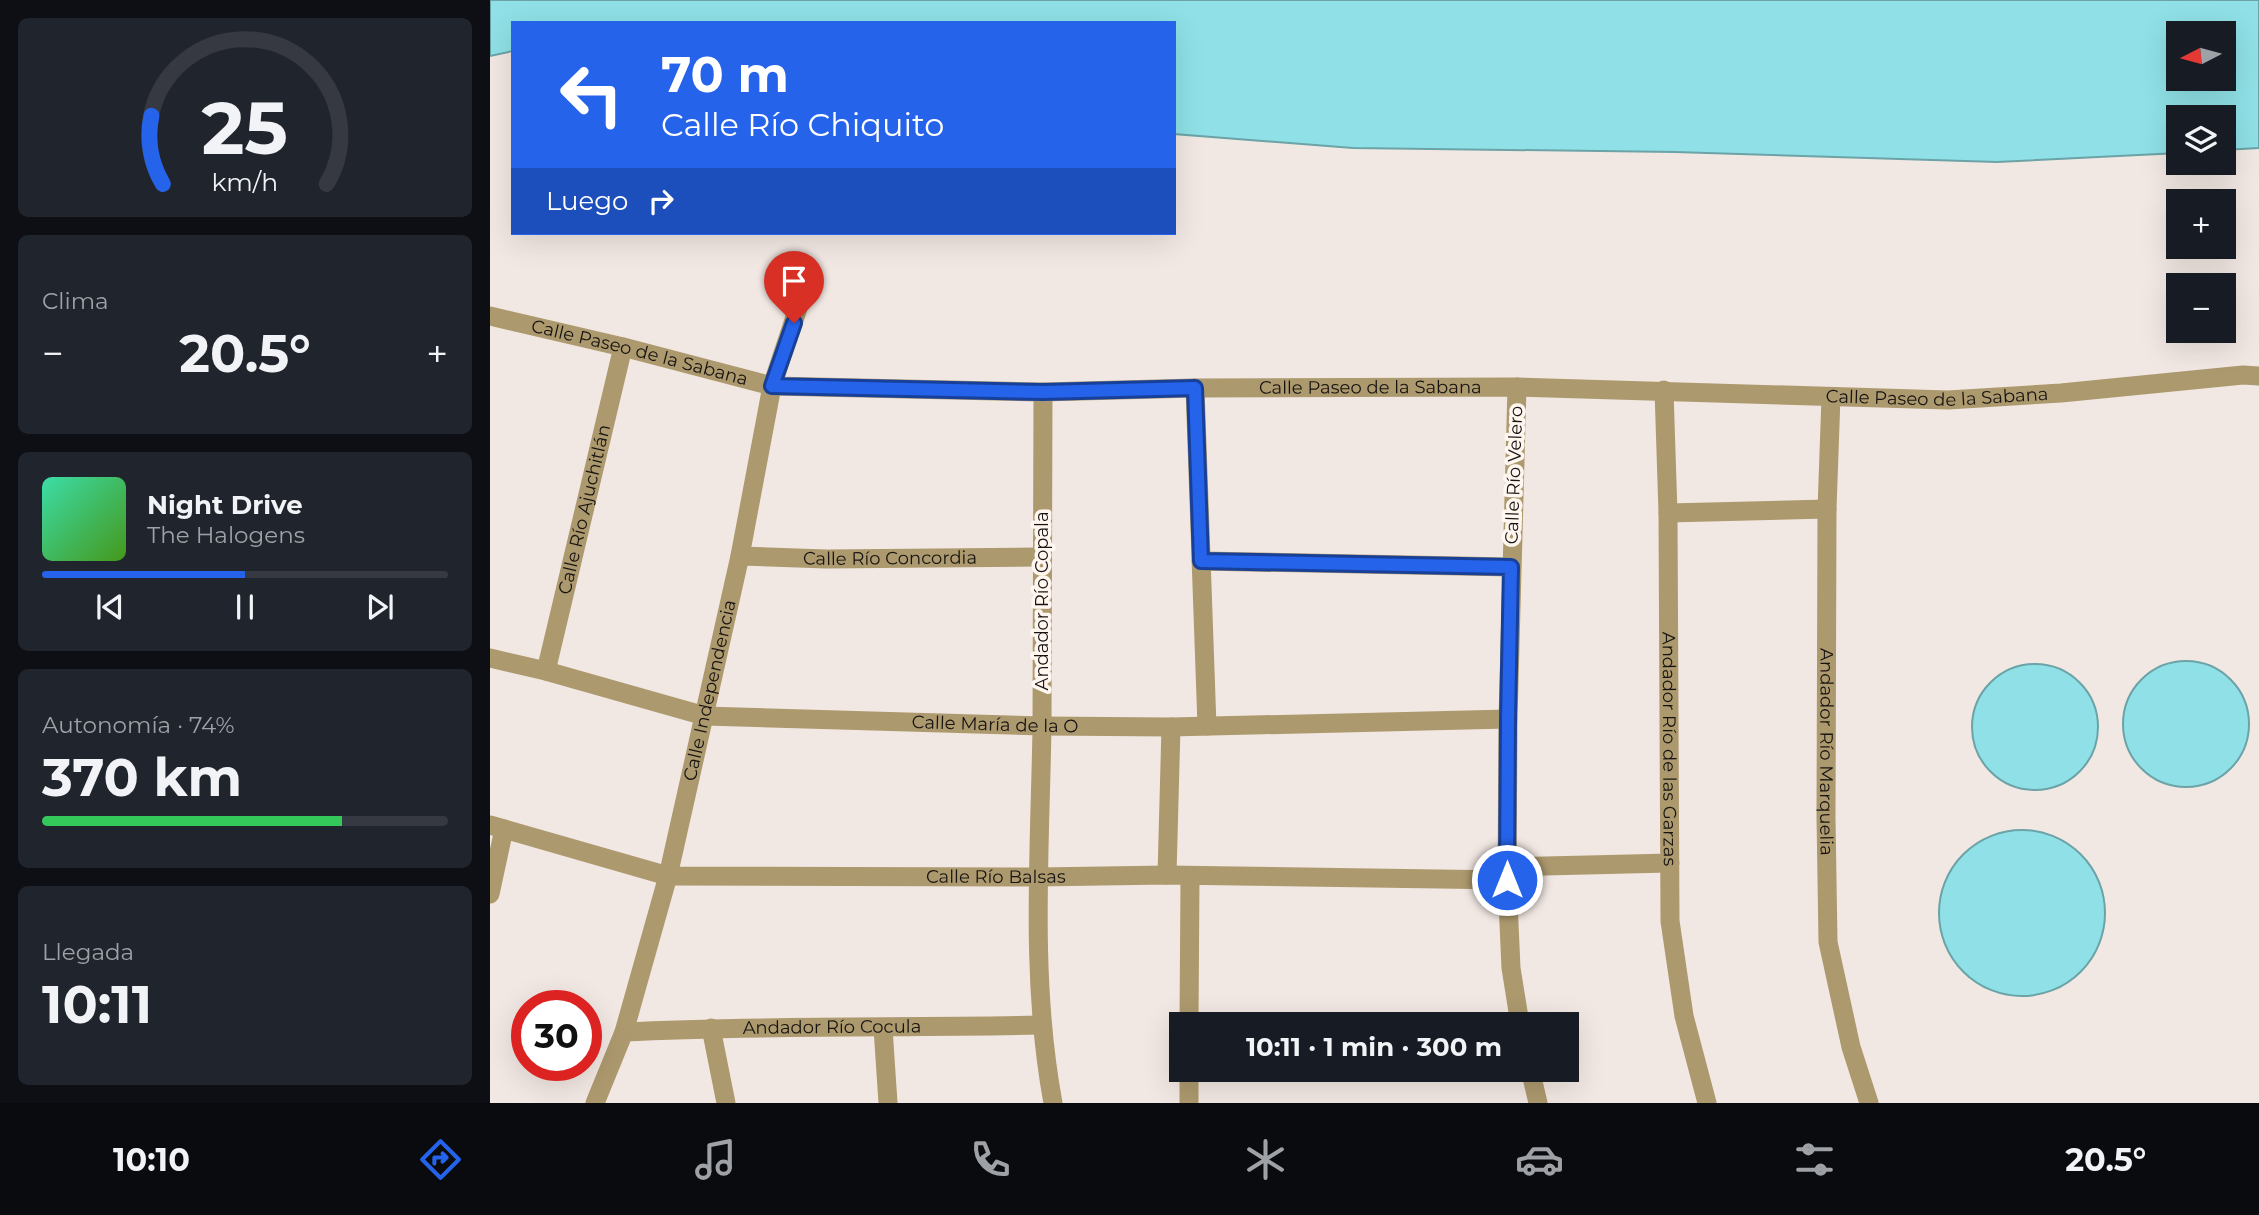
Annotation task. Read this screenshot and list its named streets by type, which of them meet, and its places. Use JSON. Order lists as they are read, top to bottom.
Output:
{
  "streets": {
    "street": [
      "Calle Paseo de la Sabana",
      "Calle Río Velero",
      "Calle Río Ajuchitlán",
      "Calle Río Concordia",
      "Andador Río Copala",
      "Calle Independencia",
      "Calle María de la O",
      "Andador Río de las Garzas",
      "Andador Río Marquelia",
      "Calle Río Balsas",
      "Andador Río Cocula"
    ]
  },
  "crossings": [
    ["Calle Paseo de la Sabana", "Calle Río Velero"],
    ["Calle Paseo de la Sabana", "Calle Río Ajuchitlán"],
    ["Calle Paseo de la Sabana", "Andador Río Copala"],
    ["Calle Paseo de la Sabana", "Calle Independencia"],
    ["Calle Paseo de la Sabana", "Andador Río de las Garzas"],
    ["Calle Paseo de la Sabana", "Andador Río Marquelia"],
    ["Calle Río Velero", "Calle María de la O"],
    ["Calle Río Velero", "Calle Río Balsas"],
    ["Calle Río Ajuchitlán", "Calle María de la O"],
    ["Calle Río Concordia", "Andador Río Copala"],
    ["Calle Río Concordia", "Calle Independencia"],
    ["Andador Río Copala", "Calle María de la O"],
    ["Andador Río Copala", "Calle Río Balsas"],
    ["Andador Río Copala", "Andador Río Cocula"],
    ["Calle Independencia", "Calle María de la O"],
    ["Calle Independencia", "Calle Río Balsas"],
    ["Calle Independencia", "Andador Río Cocula"],
    ["Andador Río de las Garzas", "Calle Río Balsas"]
  ],
  "north": "left",
  "page": {
    "map_buttons": ["+", "−"],
    "turn": ["70 m", "Calle Río Chiquito"],
    "then": "Luego",
    "tile": [
      "Clima",
      ["Autonomía · 74%", "370 km"],
      ["Llegada", "10:11"]
    ],
    "heat": ["−", "20.5°", "+"],
    "song": ["Night Drive", "The Halogens"],
    "limit": "30",
    "trip": "10:11 · 1 min · 300 m",
    "tabs": ["10:10", "20.5°"],
    "gauge": ["25", "km/h"]
  }
}
